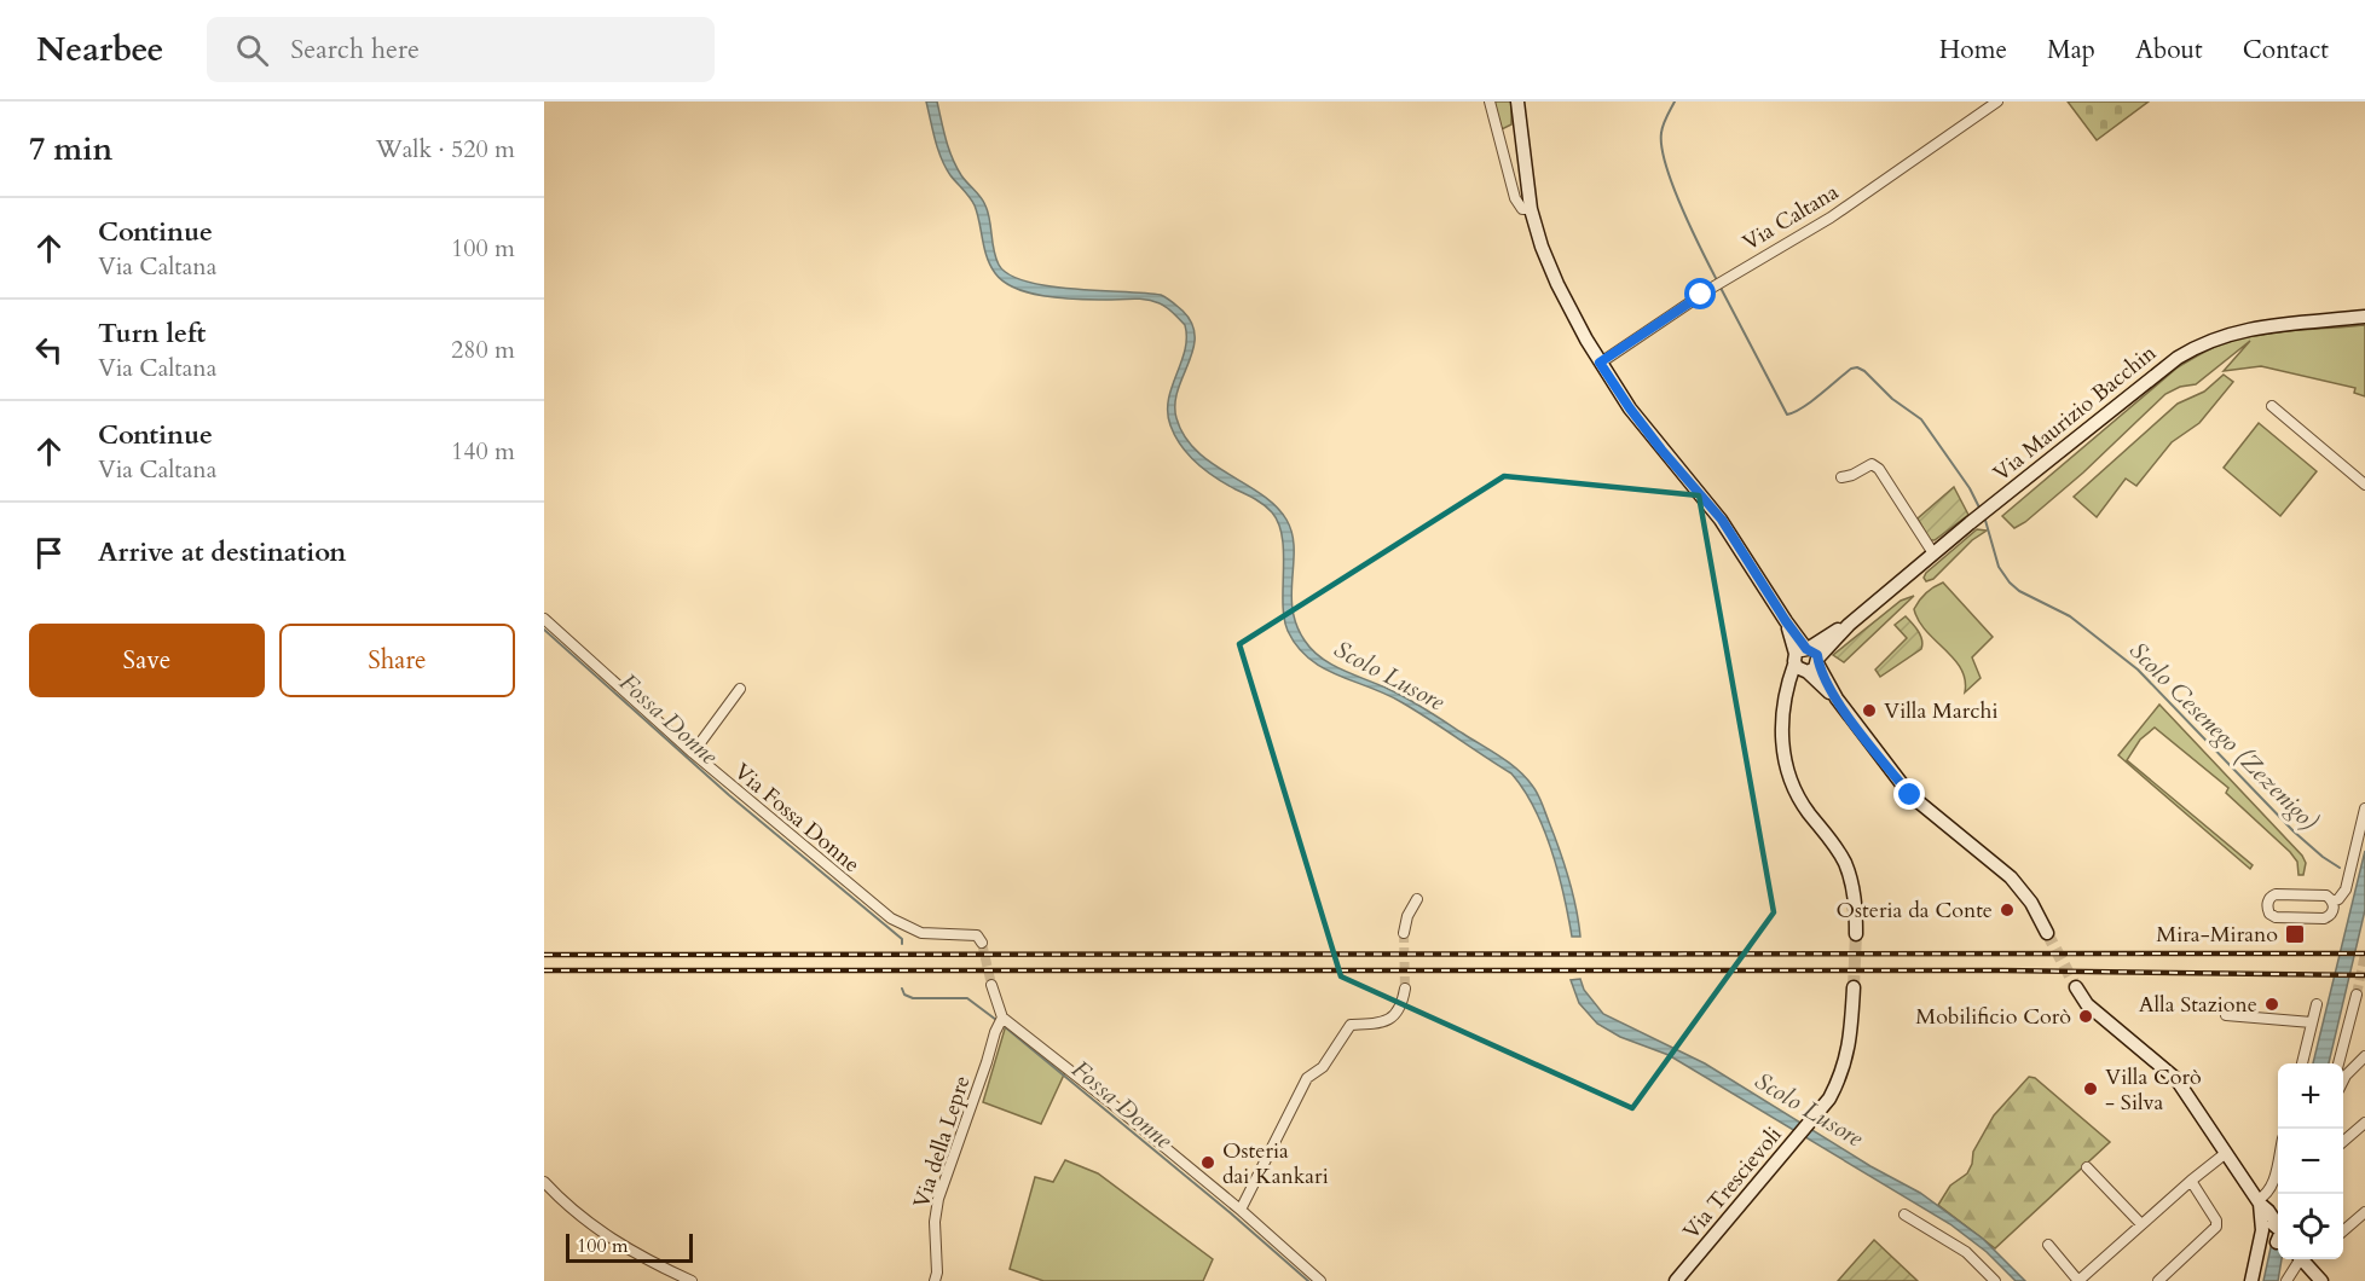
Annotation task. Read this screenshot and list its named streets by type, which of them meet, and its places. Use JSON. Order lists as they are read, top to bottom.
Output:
{
  "streets": {
    "main road": ["Via Maurizio Bacchin", "Via Trescievoli"],
    "street": ["Via Caltana", "Via Fossa Donne", "Via della Lepre"]
  },
  "water": ["Scolo Lusore", "Fossa Donne", "Scolo Cesenego (Zezenigo)"],
  "places": {
    "other": [
      "Villa Marchi",
      "Osteria da Conte",
      "Alla Stazione",
      "Mobilificio Corò",
      "Villa Corò - Silva",
      "Osteria dai Kankari"
    ],
    "transit": ["Mira-Mirano"]
  },
  "scale_bar": "100 m",
  "page": {
    "header": "Nearbee",
    "search": "Search here",
    "nav": [
      "Home",
      "Map",
      "About",
      "Contact"
    ],
    "heading": ["7 min", "Walk · 520 m"],
    "list": [
      ["Continue", "Via Caltana", "100 m"],
      ["Turn left", "Via Caltana", "280 m"],
      ["Continue", "Via Caltana", "140 m"],
      "Arrive at destination"
    ],
    "buttons": ["Save", "Share"],
    "map_buttons": ["+", "−"],
    "scale": "100 m"
  }
}
